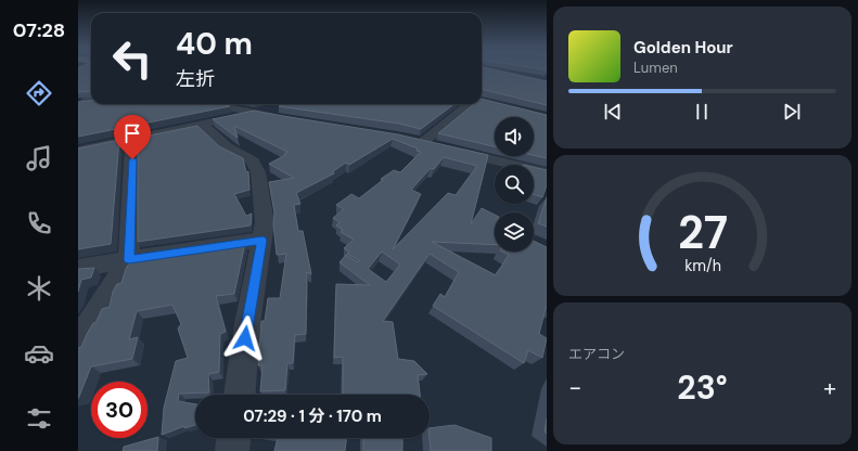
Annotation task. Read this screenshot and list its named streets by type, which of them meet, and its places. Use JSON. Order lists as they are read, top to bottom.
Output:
{
  "page": {
    "tabs": "07:28",
    "turn": ["40 m", "左折"],
    "song": ["Golden Hour", "Lumen"],
    "tile": "エアコン",
    "heat": ["−", "23°", "+"],
    "limit": "30",
    "trip": "07:29 · 1 分 · 170 m",
    "gauge": ["27", "km/h"]
  }
}
